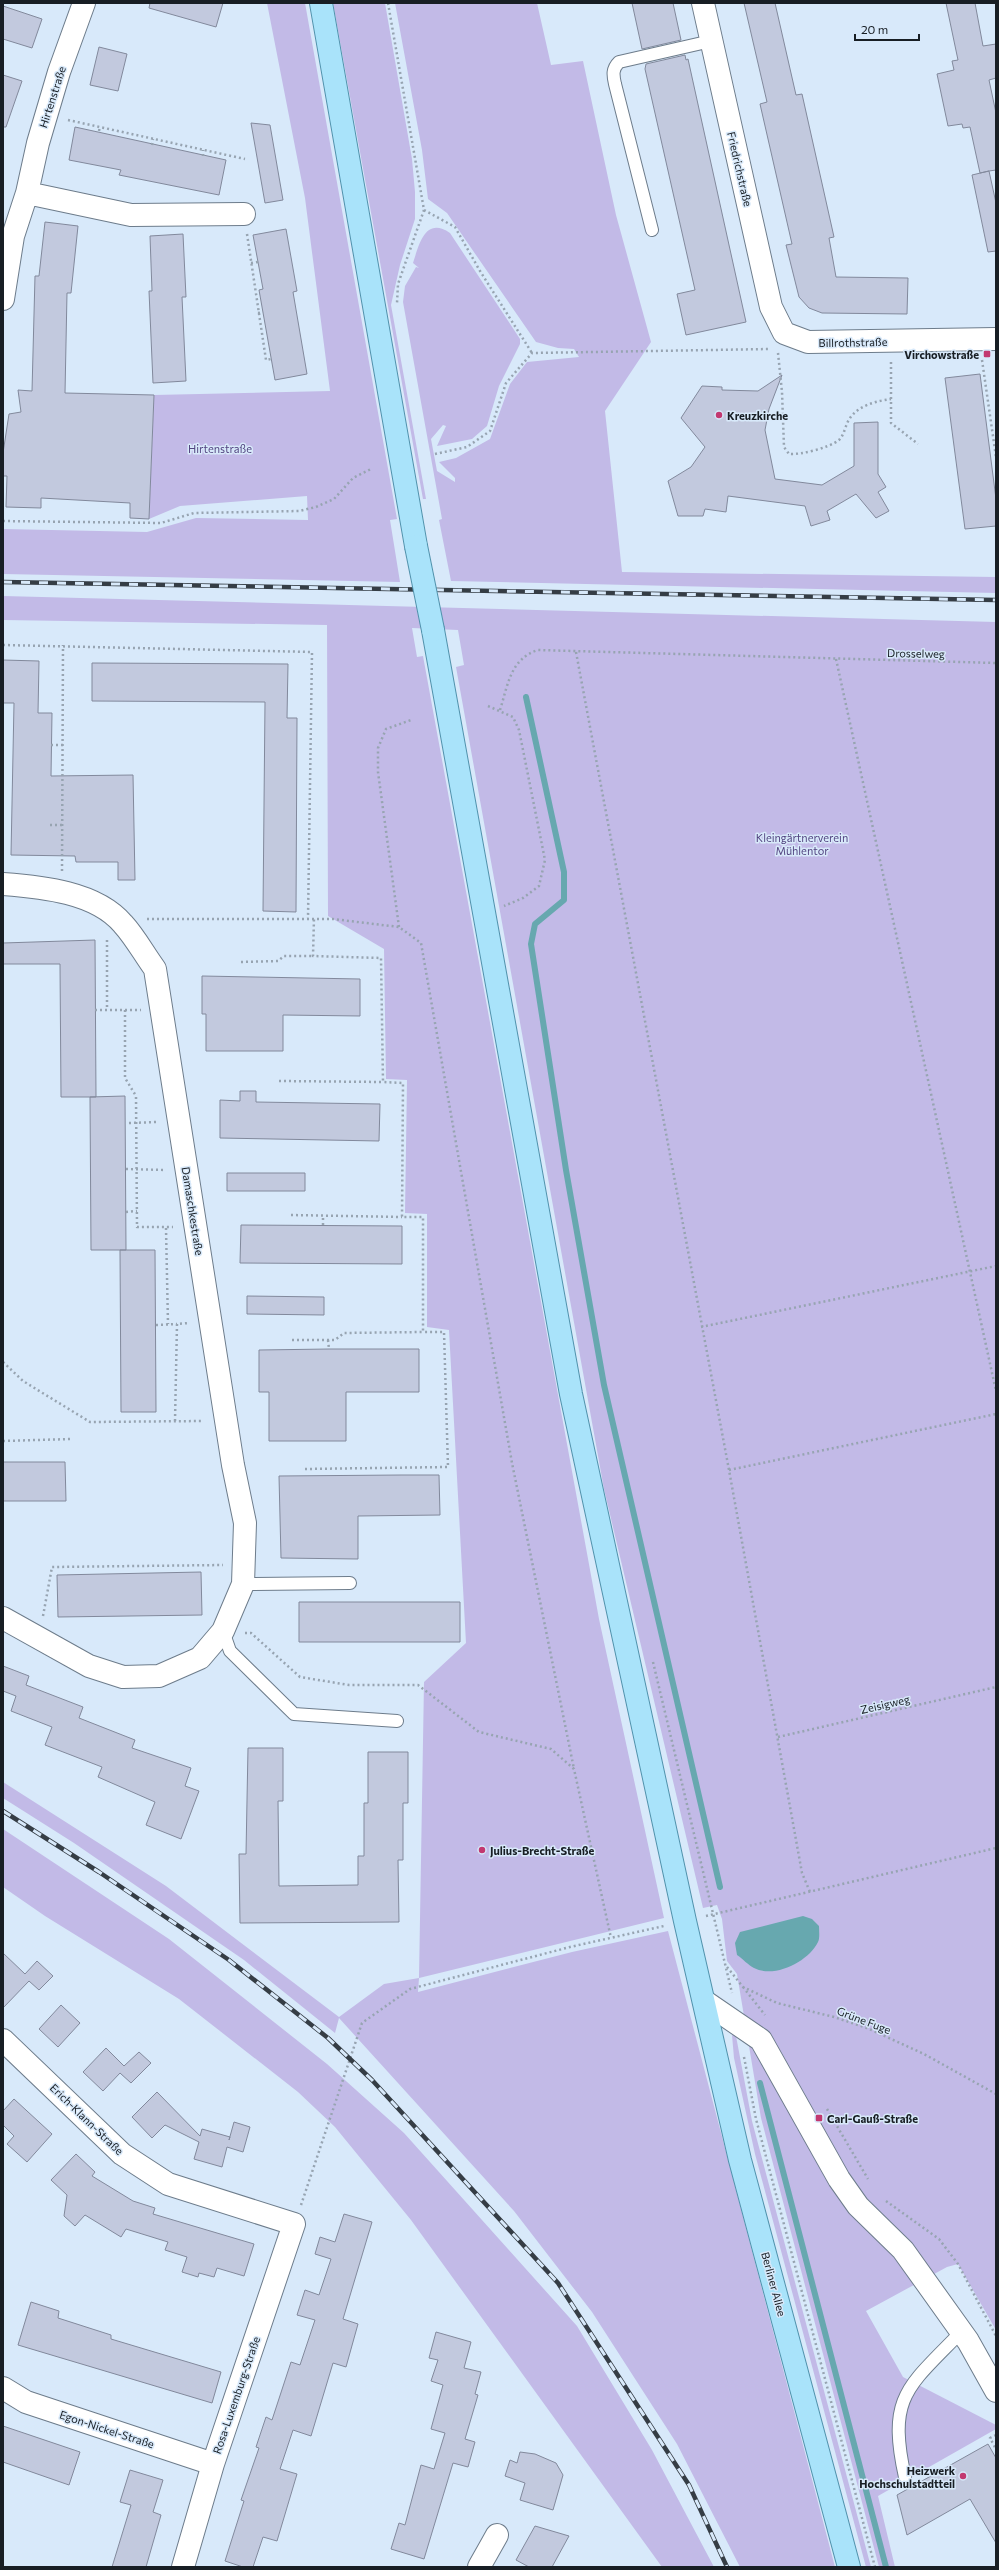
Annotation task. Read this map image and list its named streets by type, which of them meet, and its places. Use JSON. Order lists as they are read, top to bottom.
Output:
{
  "streets": {
    "main road": ["Berliner Allee"],
    "street": [
      "Hirtenstraße",
      "Friedrichstraße",
      "Billrothstraße",
      "Damaschkestraße",
      "Erich-Klann-Straße",
      "Rosa-Luxemburg-Straße",
      "Egon-Nickel-Straße"
    ],
    "path": ["Drosselweg", "Zeisigweg", "Grüne Fuge"]
  },
  "crossings": [
    ["Friedrichstraße", "Billrothstraße"],
    ["Erich-Klann-Straße", "Rosa-Luxemburg-Straße"],
    ["Rosa-Luxemburg-Straße", "Egon-Nickel-Straße"]
  ],
  "parks": ["Hirtenstraße", "Kleingärtnerverein Mühlentor"],
  "places": {
    "transit": ["Virchowstraße", "Carl-Gauß-Straße"],
    "other": ["Kreuzkirche", "Julius-Brecht-Straße", "Heizwerk Hochschulstadtteil"]
  },
  "scale_bar": "20 m"
}
